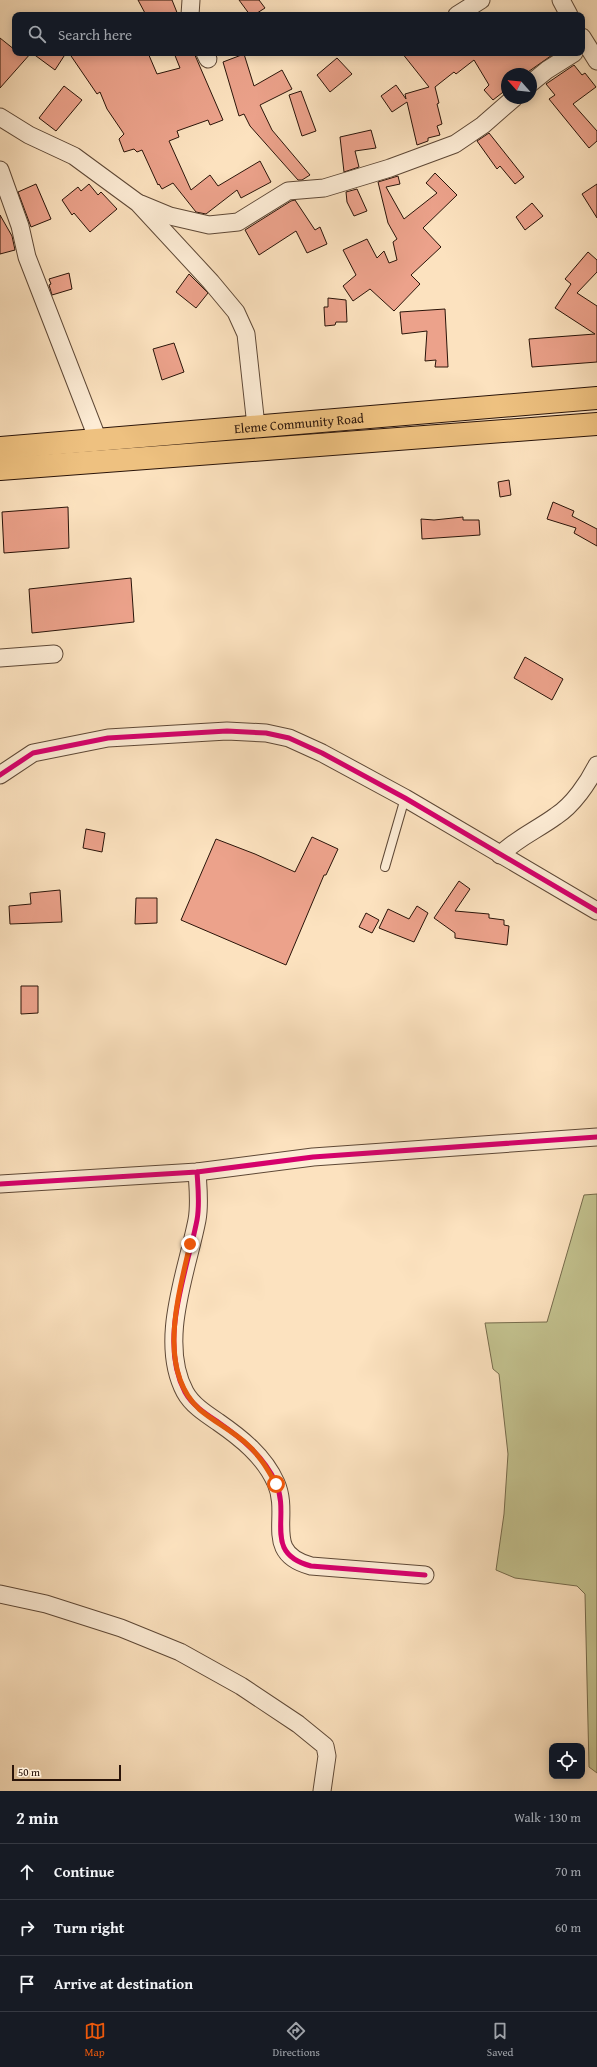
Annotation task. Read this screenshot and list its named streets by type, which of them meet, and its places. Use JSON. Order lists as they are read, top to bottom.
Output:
{
  "streets": {
    "main road": ["Eleme Community Road"]
  },
  "scale_bar": "50 m",
  "north": "top left",
  "page": {
    "search": "Search here",
    "scale": "50 m",
    "heading": ["2 min", "Walk · 130 m"],
    "list": [
      ["Continue", "70 m"],
      ["Turn right", "60 m"],
      "Arrive at destination"
    ],
    "nav": ["Map", "Directions", "Saved"]
  }
}
